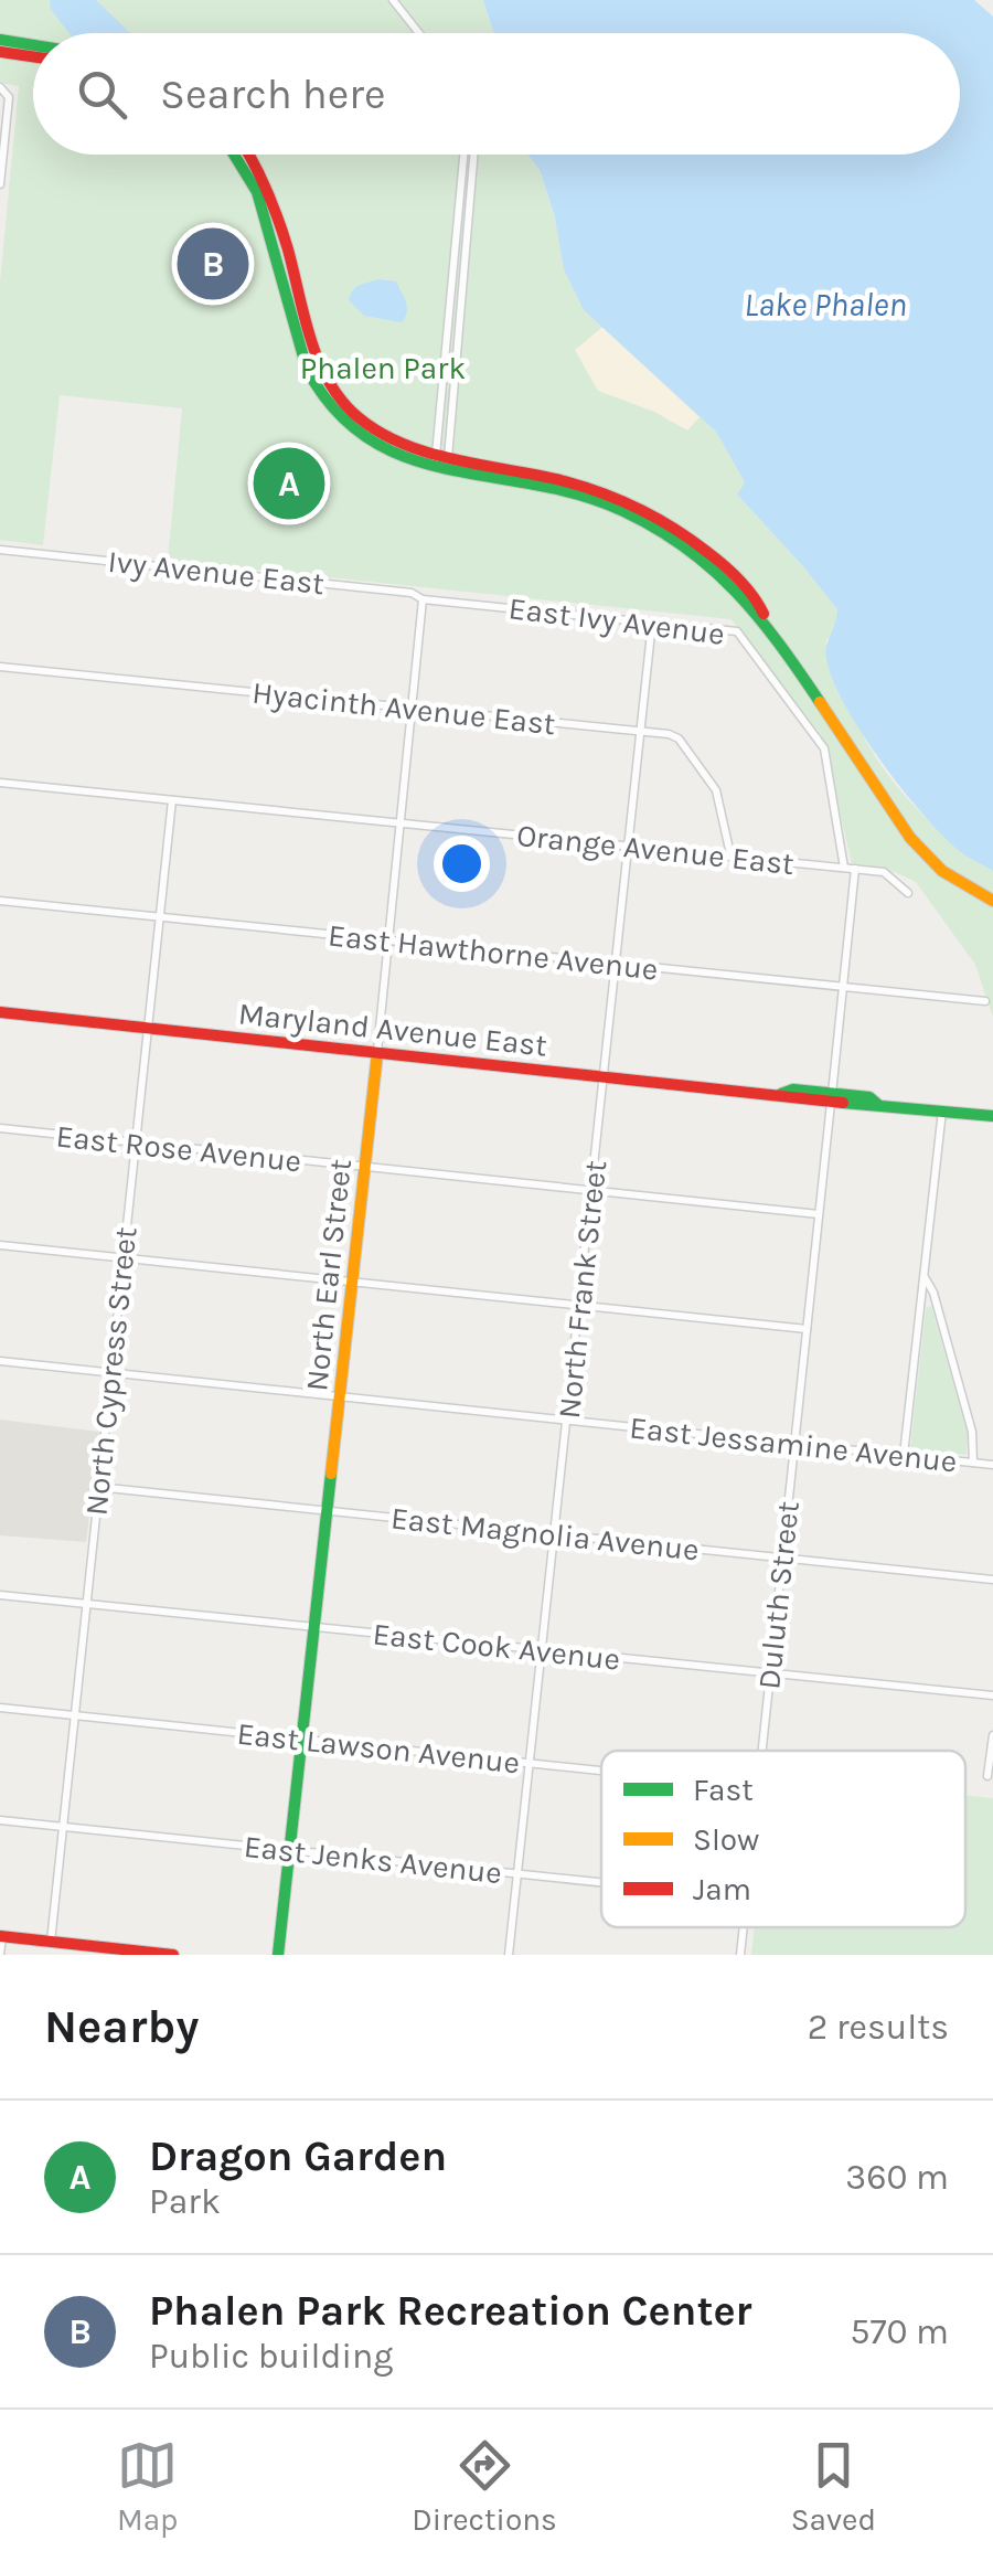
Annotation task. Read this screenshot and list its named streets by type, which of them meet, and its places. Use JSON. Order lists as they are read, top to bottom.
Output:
{
  "streets": {
    "street": [
      "Ivy Avenue East",
      "East Ivy Avenue",
      "Hyacinth Avenue East",
      "Orange Avenue East",
      "East Hawthorne Avenue",
      "Maryland Avenue East",
      "East Rose Avenue",
      "North Earl Street",
      "North Frank Street",
      "North Cypress Street",
      "East Jessamine Avenue",
      "East Magnolia Avenue",
      "Duluth Street",
      "East Cook Avenue",
      "East Lawson Avenue",
      "East Jenks Avenue"
    ]
  },
  "crossings": [
    ["Ivy Avenue East", "East Ivy Avenue"],
    ["Ivy Avenue East", "North Earl Street"],
    ["East Ivy Avenue", "Orange Avenue East"],
    ["East Ivy Avenue", "North Earl Street"],
    ["East Ivy Avenue", "North Frank Street"],
    ["Hyacinth Avenue East", "Orange Avenue East"],
    ["Hyacinth Avenue East", "North Earl Street"],
    ["Hyacinth Avenue East", "North Frank Street"],
    ["Orange Avenue East", "North Earl Street"],
    ["Orange Avenue East", "North Frank Street"],
    ["Orange Avenue East", "North Cypress Street"],
    ["Orange Avenue East", "Duluth Street"],
    ["East Hawthorne Avenue", "North Earl Street"],
    ["East Hawthorne Avenue", "North Frank Street"],
    ["East Hawthorne Avenue", "North Cypress Street"],
    ["East Hawthorne Avenue", "Duluth Street"],
    ["Maryland Avenue East", "North Earl Street"],
    ["Maryland Avenue East", "North Frank Street"],
    ["Maryland Avenue East", "North Cypress Street"],
    ["Maryland Avenue East", "Duluth Street"],
    ["East Rose Avenue", "North Earl Street"],
    ["East Rose Avenue", "North Frank Street"],
    ["East Rose Avenue", "North Cypress Street"],
    ["East Rose Avenue", "Duluth Street"],
    ["North Earl Street", "East Jessamine Avenue"],
    ["North Earl Street", "East Magnolia Avenue"],
    ["North Earl Street", "East Cook Avenue"],
    ["North Earl Street", "East Lawson Avenue"],
    ["North Earl Street", "East Jenks Avenue"],
    ["North Frank Street", "East Jessamine Avenue"],
    ["North Frank Street", "East Magnolia Avenue"],
    ["North Frank Street", "East Cook Avenue"],
    ["North Frank Street", "East Lawson Avenue"],
    ["North Frank Street", "East Jenks Avenue"],
    ["North Cypress Street", "East Jessamine Avenue"],
    ["North Cypress Street", "East Magnolia Avenue"],
    ["North Cypress Street", "East Cook Avenue"],
    ["North Cypress Street", "East Lawson Avenue"],
    ["North Cypress Street", "East Jenks Avenue"],
    ["East Jessamine Avenue", "Duluth Street"],
    ["East Magnolia Avenue", "Duluth Street"],
    ["Duluth Street", "East Cook Avenue"]
  ],
  "water": ["Lake Phalen"],
  "parks": ["Phalen Park"],
  "legend": ["Fast", "Slow", "Jam"],
  "page": {
    "search": "Search here",
    "pins": ["B", "A"],
    "heading": ["Nearby", "2 results"],
    "list": [
      {
        "mark": "A",
        "name": "Dragon Garden",
        "note": "Park",
        "value": "360 m"
      },
      {
        "mark": "B",
        "name": "Phalen Park Recreation Center",
        "note": "Public building",
        "value": "570 m"
      }
    ],
    "nav": ["Map", "Directions", "Saved"]
  }
}
